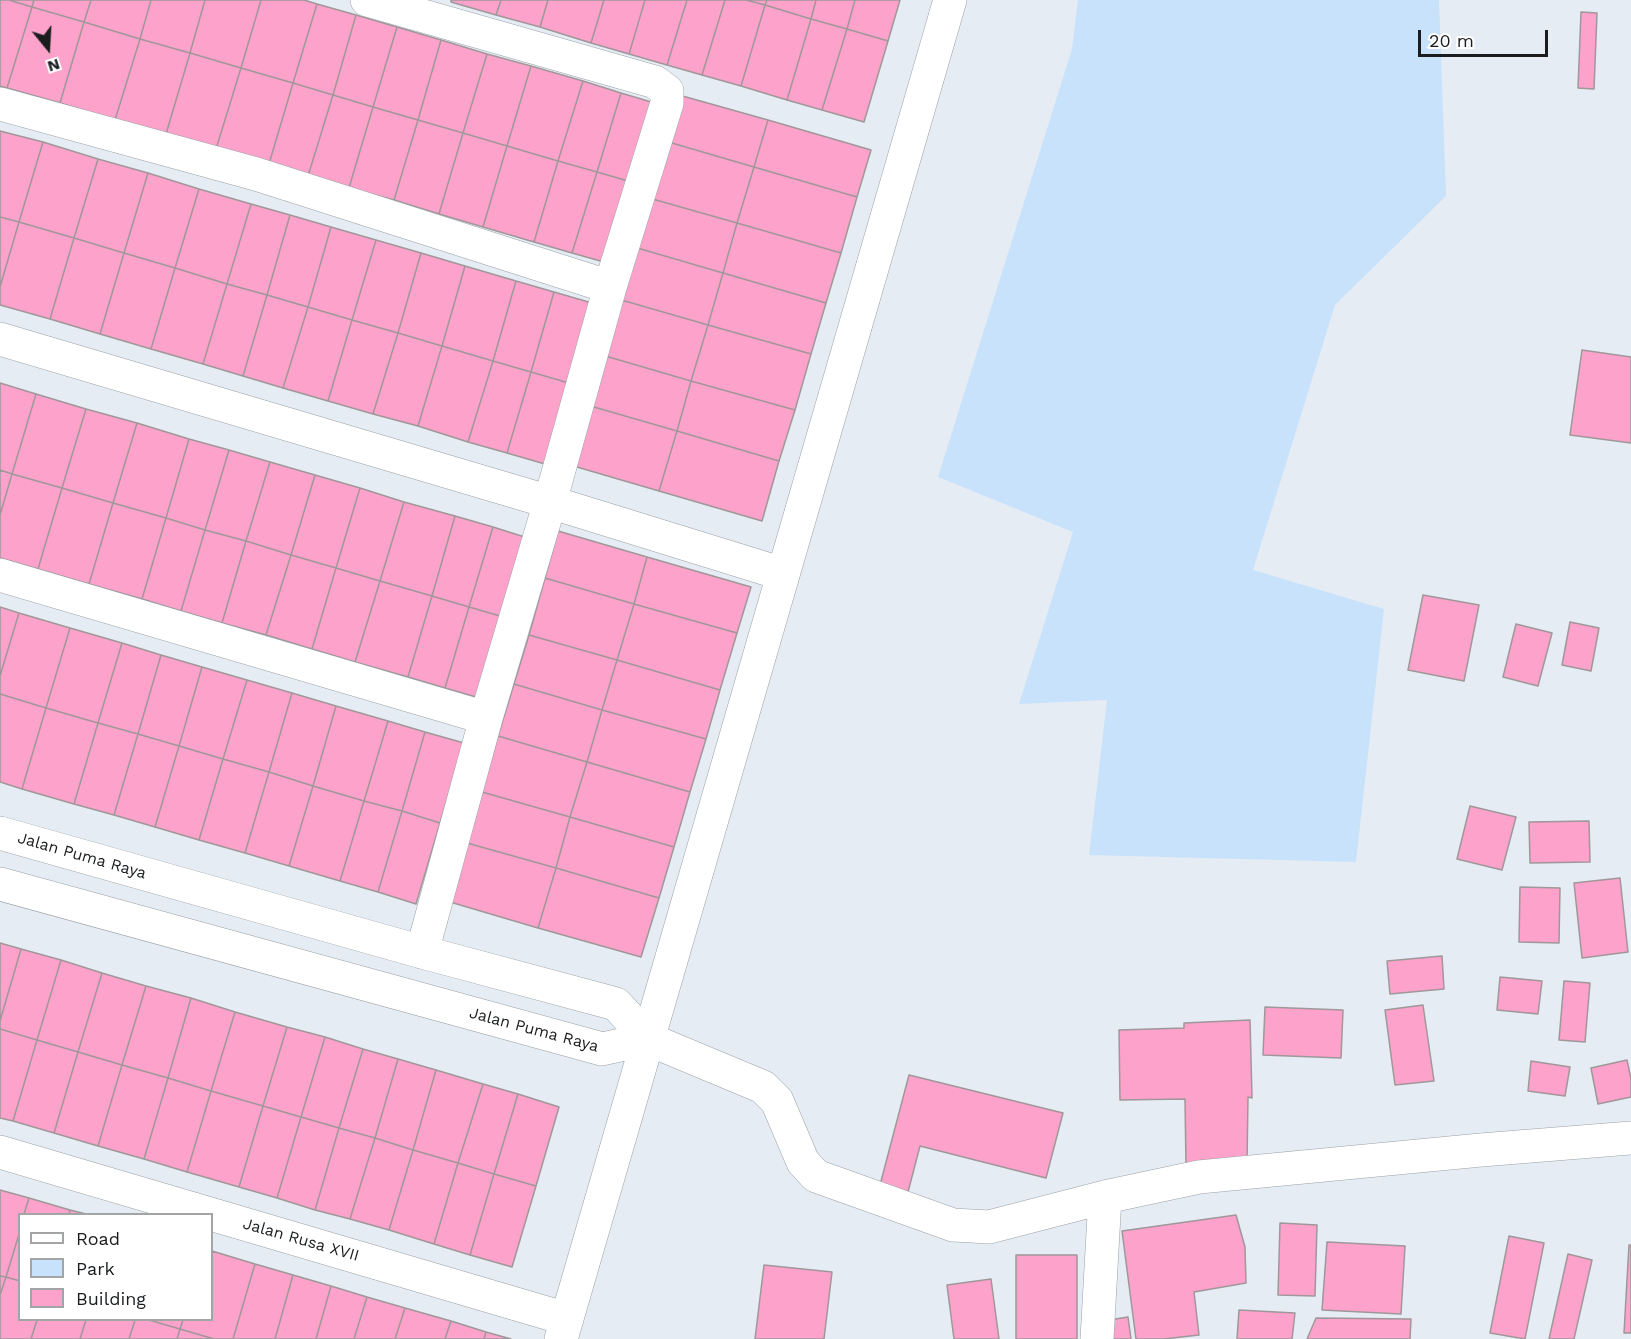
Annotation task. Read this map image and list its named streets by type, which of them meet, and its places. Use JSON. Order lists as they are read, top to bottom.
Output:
{
  "streets": {
    "street": ["Jalan Puma Raya", "Jalan Rusa XVII"]
  },
  "legend": ["Road", "Park", "Building"],
  "scale_bar": "20 m",
  "north": "bottom"
}
